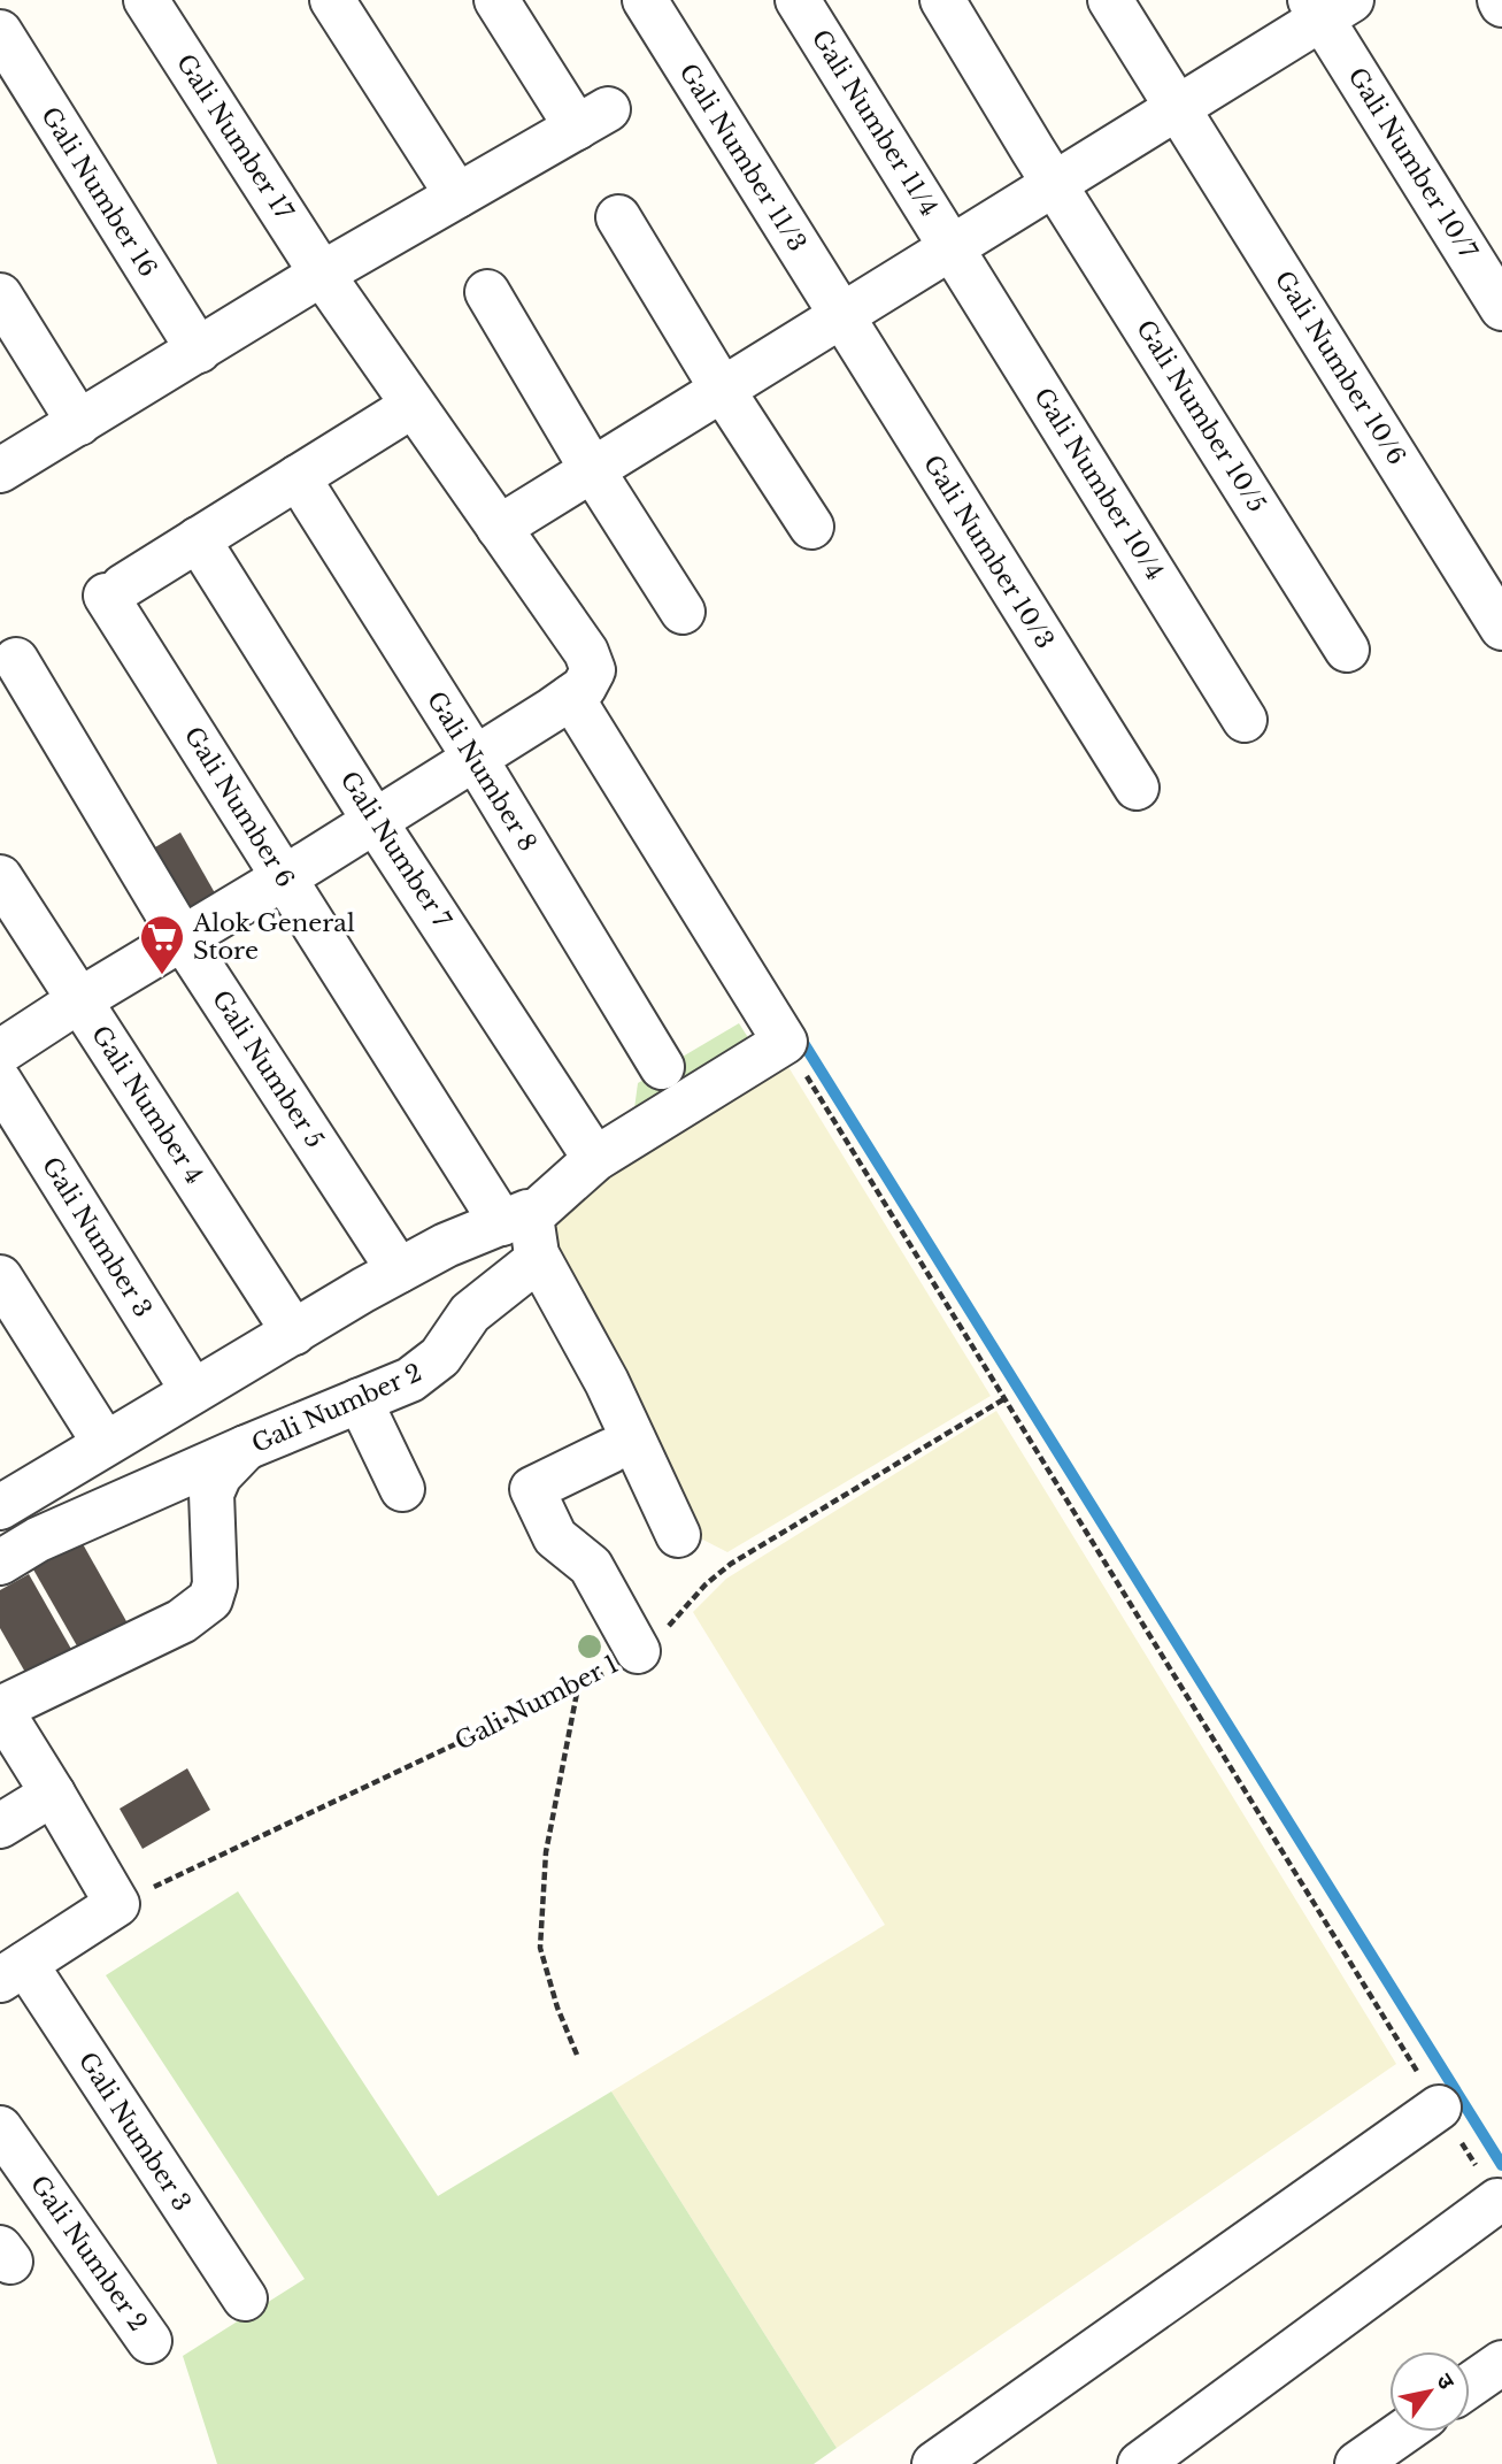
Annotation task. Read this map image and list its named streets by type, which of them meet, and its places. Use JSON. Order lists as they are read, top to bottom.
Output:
{
  "streets": {
    "street": [
      "Gali Number 11/4",
      "Gali Number 17",
      "Gali Number 11/3",
      "Gali Number 10/7",
      "Gali Number 16",
      "Gali Number 10/6",
      "Gali Number 10/5",
      "Gali Number 10/4",
      "Gali Number 10/3",
      "Gali Number 8",
      "Gali Number 6",
      "Gali Number 7",
      "Gali Number 5",
      "Gali Number 4",
      "Gali Number 3",
      "Gali Number 2"
    ],
    "path": ["Gali Number 1"]
  },
  "crossings": [
    ["Gali Number 11/4", "Gali Number 10/4"],
    ["Gali Number 11/3", "Gali Number 10/3"],
    ["Gali Number 6", "Gali Number 7"]
  ],
  "places": {
    "supermarket": ["Alok General Store"]
  },
  "north": "top right"
}
